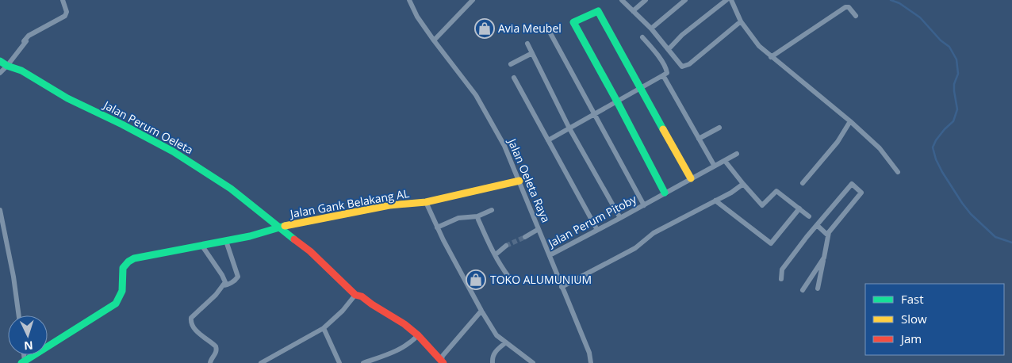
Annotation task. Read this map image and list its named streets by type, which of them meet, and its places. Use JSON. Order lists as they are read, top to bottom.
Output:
{
  "streets": {
    "street": [
      "Jalan Perum Oeleta",
      "Jalan Oeleta Raya",
      "Jalan Gank Belakang AL",
      "Jalan Perum Pitoby"
    ]
  },
  "crossings": [
    ["Jalan Perum Oeleta", "Jalan Gank Belakang AL"],
    ["Jalan Oeleta Raya", "Jalan Gank Belakang AL"],
    ["Jalan Oeleta Raya", "Jalan Perum Pitoby"]
  ],
  "places": {
    "shop": ["Avia Meubel", "TOKO ALUMUNIUM"]
  },
  "legend": ["Fast", "Slow", "Jam"],
  "north": "bottom"
}
